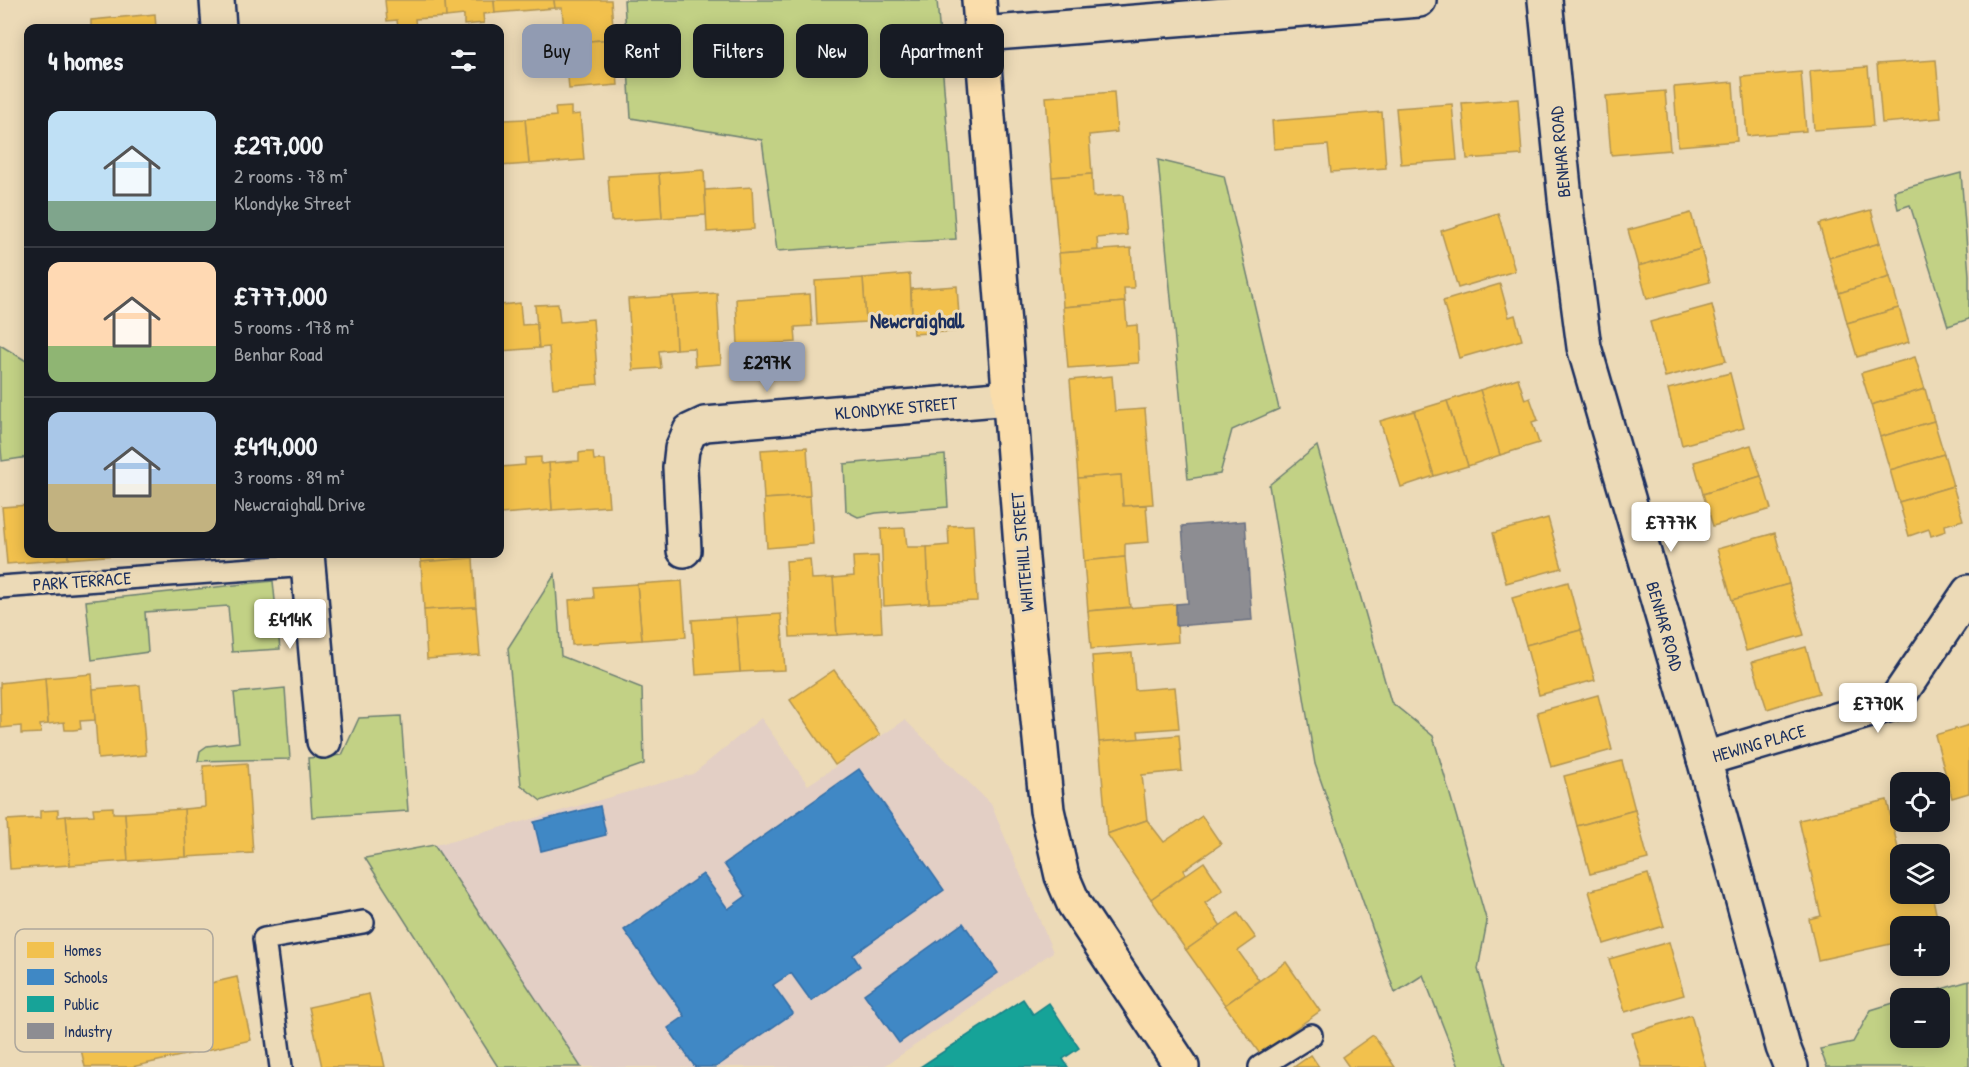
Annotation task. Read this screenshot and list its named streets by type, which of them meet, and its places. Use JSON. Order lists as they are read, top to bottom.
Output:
{
  "streets": {
    "main road": ["WHITEHILL STREET"],
    "street": ["BENHAR ROAD", "KLONDYKE STREET", "HEWING PLACE"],
    "lane": ["PARK TERRACE"]
  },
  "crossings": [
    ["BENHAR ROAD", "HEWING PLACE"],
    ["KLONDYKE STREET", "WHITEHILL STREET"]
  ],
  "districts": ["Newcraighall"],
  "legend": [
    "Homes",
    "Schools",
    "Public",
    "Industry"
  ],
  "page": {
    "chip": [
      "Buy",
      "Rent",
      "Filters",
      "New",
      "Apartment"
    ],
    "heading": "4 homes",
    "list": [
      {
        "name": "£297,000",
        "note": "2 rooms · 78 m² · Klondyke Street"
      },
      {
        "name": "£777,000",
        "note": "5 rooms · 178 m² · Benhar Road"
      },
      {
        "name": "£414,000",
        "note": "3 rooms · 89 m² · Newcraighall Drive"
      }
    ],
    "price": [
      "£297K",
      "£777K",
      "£414K",
      "£770K"
    ],
    "map_buttons": ["+", "−"]
  }
}
